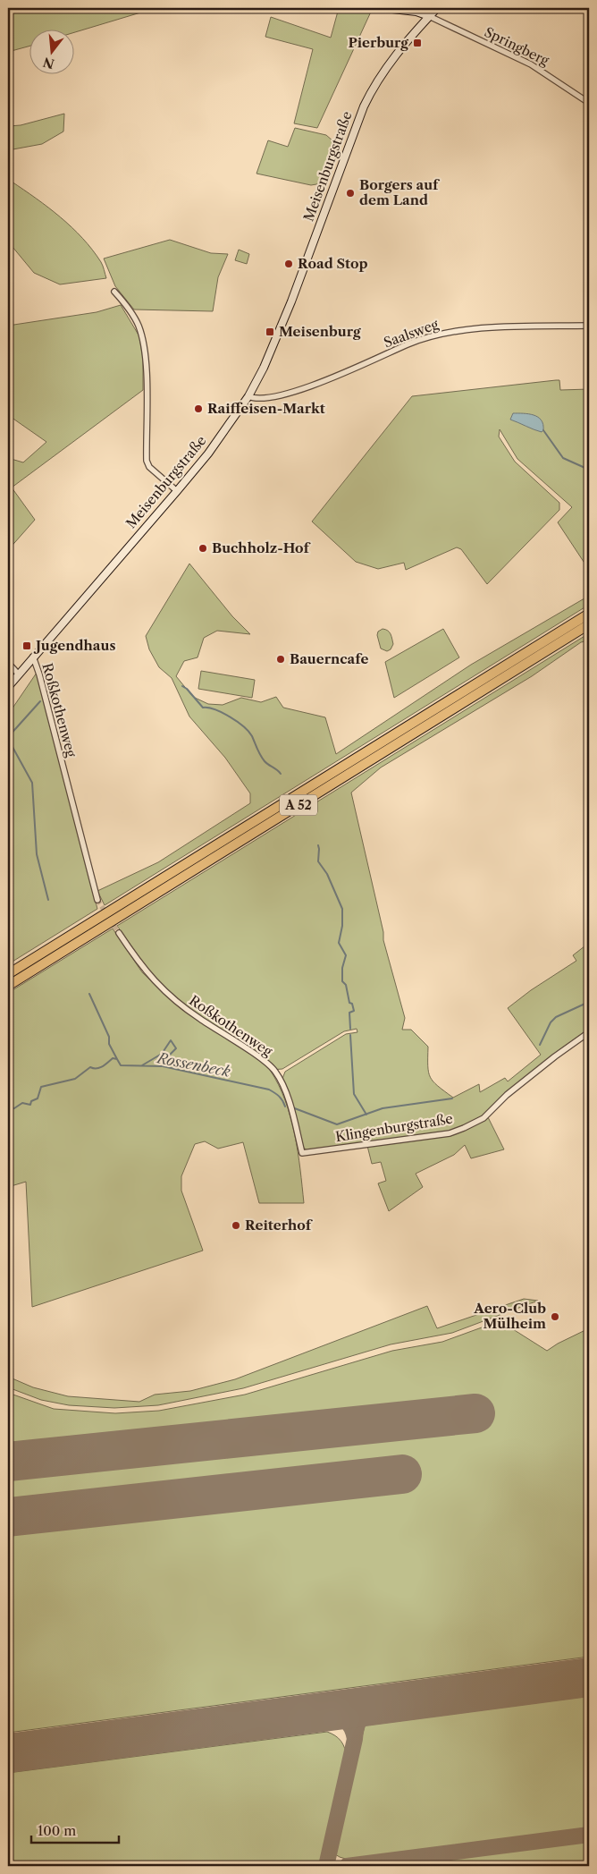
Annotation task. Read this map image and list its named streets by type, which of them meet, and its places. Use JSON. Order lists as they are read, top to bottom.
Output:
{
  "streets": {
    "highway": ["A 52"],
    "main road": ["Meisenburgstraße"],
    "street": [
      "Springberg",
      "Saalsweg",
      "Roßkothenweg",
      "Klingenburgstraße"
    ]
  },
  "crossings": [
    ["Springberg", "Meisenburgstraße"],
    ["Meisenburgstraße", "Saalsweg"],
    ["Meisenburgstraße", "Roßkothenweg"],
    ["Roßkothenweg", "Klingenburgstraße"]
  ],
  "water": ["Rossenbeck"],
  "places": {
    "transit": ["Pierburg", "Meisenburg", "Jugendhaus"],
    "other": [
      "Borgers auf dem Land",
      "Road Stop",
      "Raiffeisen-Markt",
      "Buchholz-Hof",
      "Bauerncafe",
      "Reiterhof",
      "Aero-Club Mülheim"
    ]
  },
  "scale_bar": "100 m",
  "north": "bottom"
}
